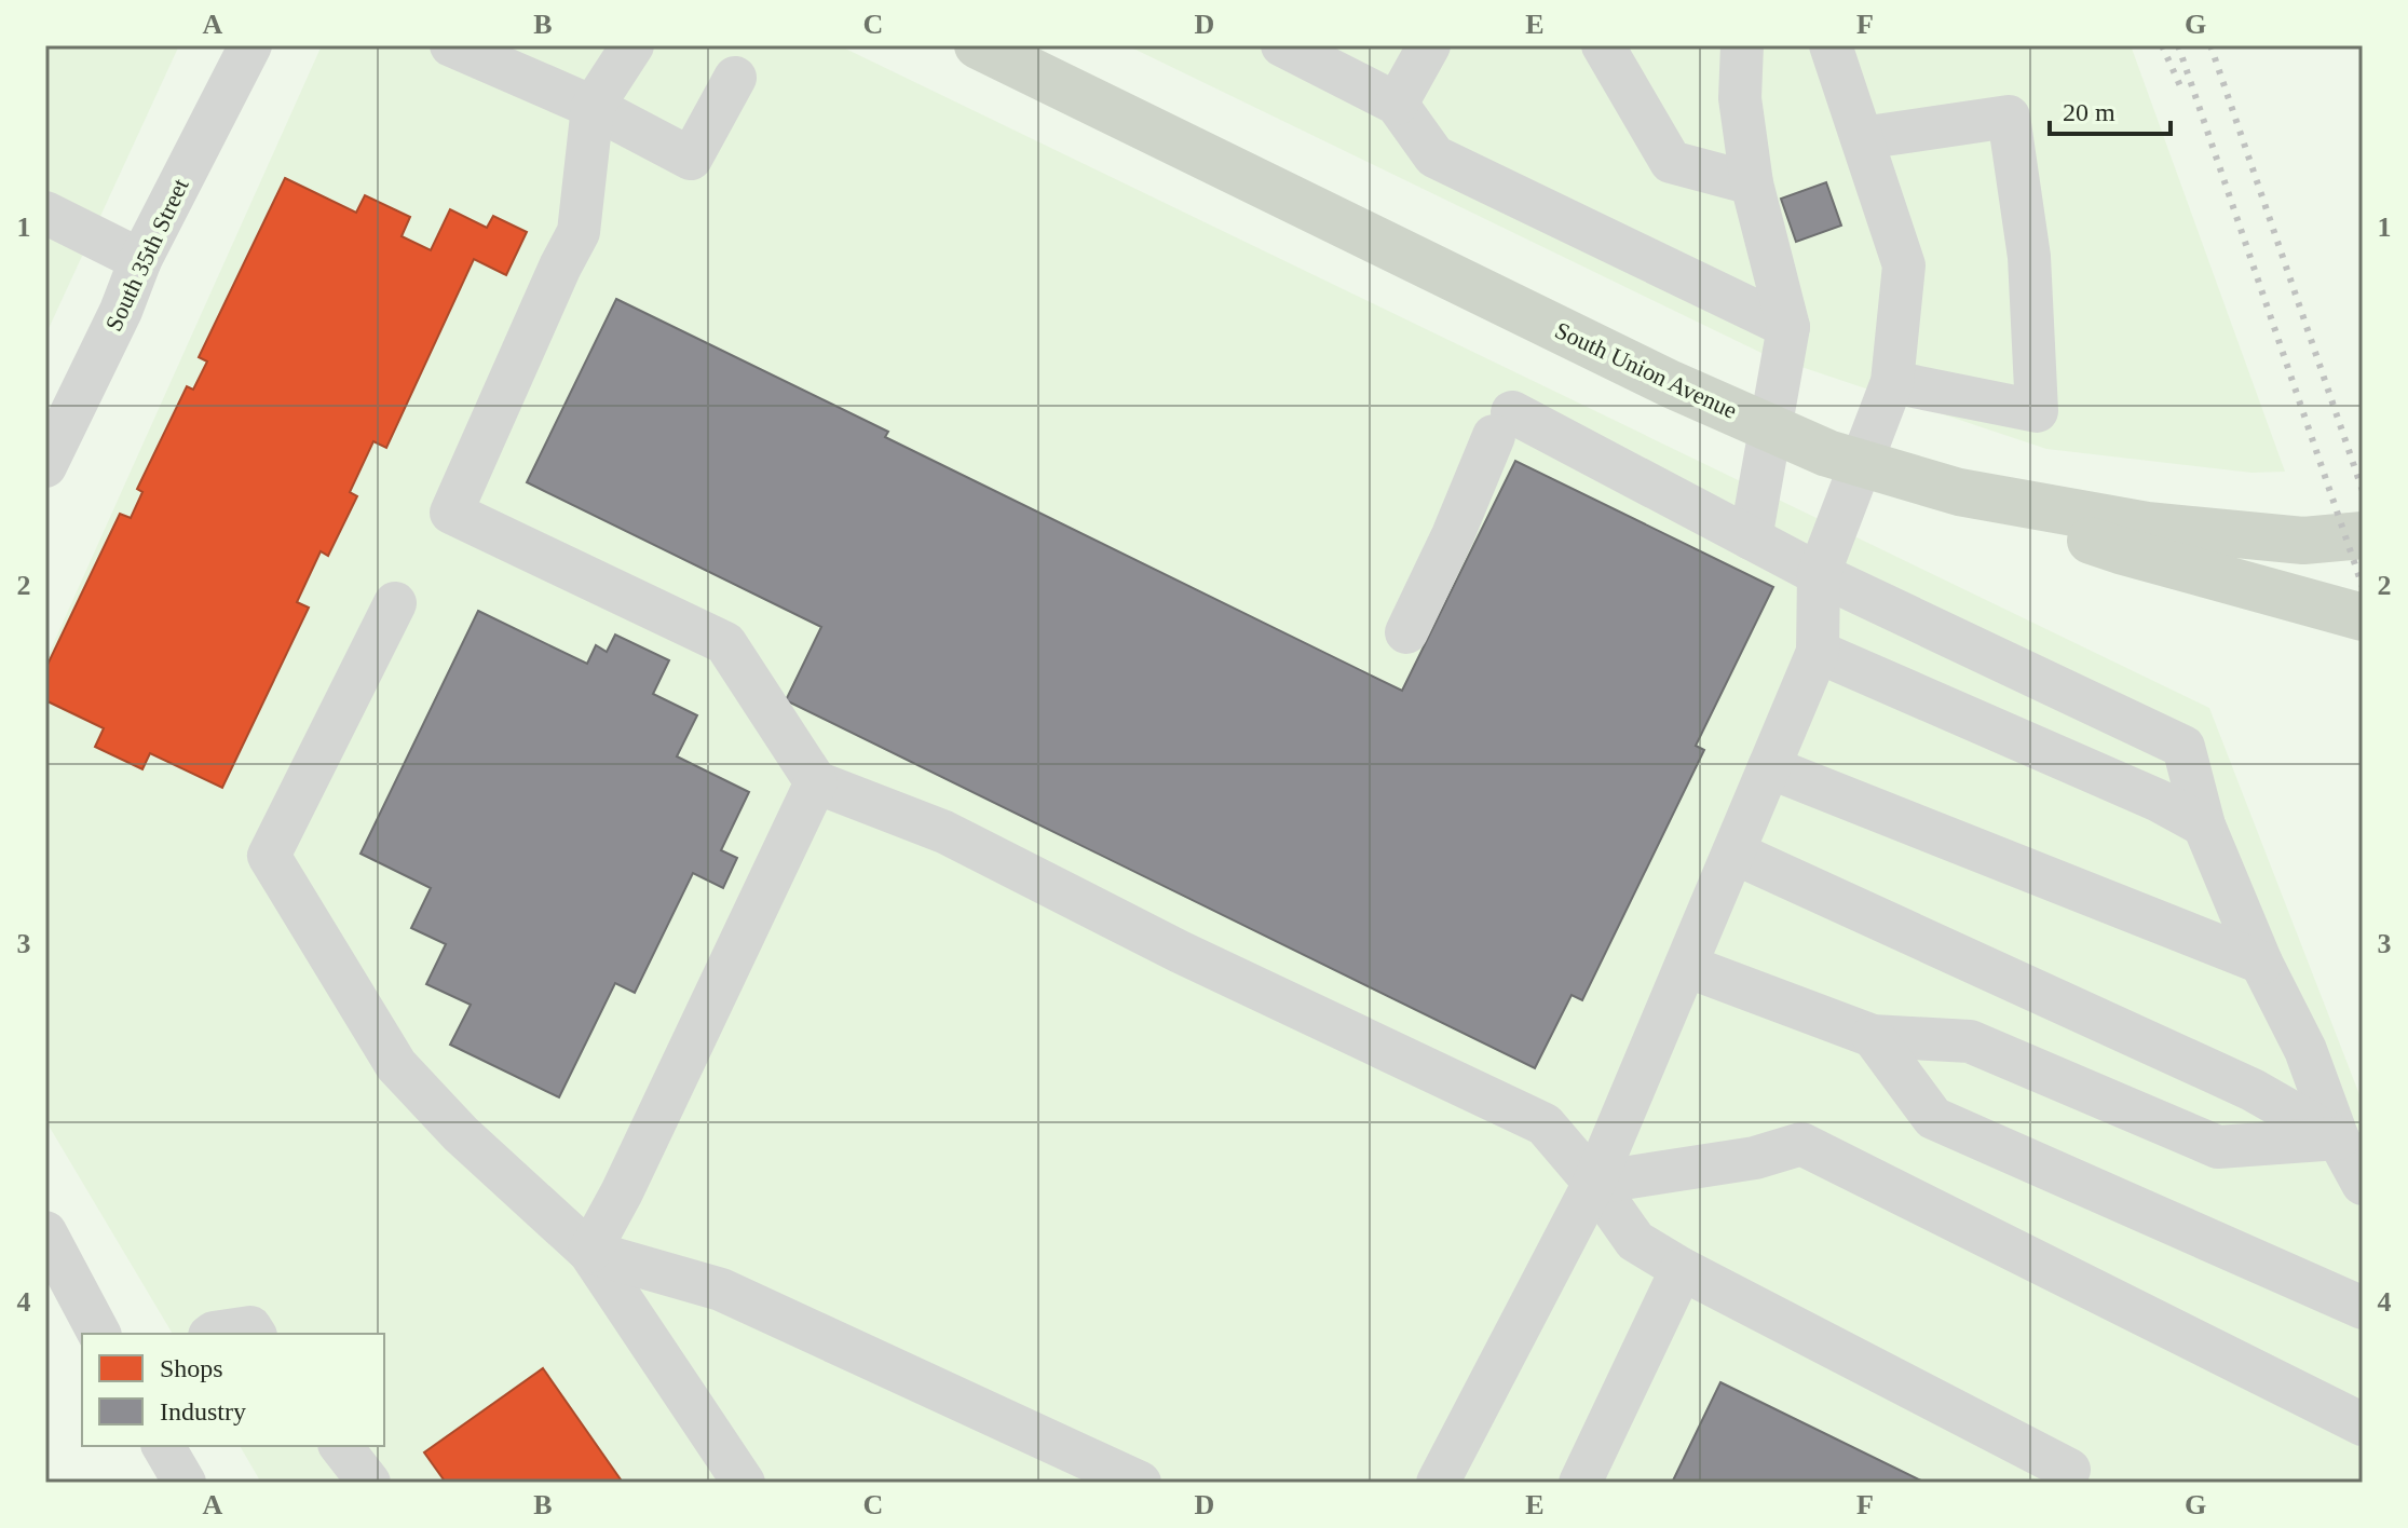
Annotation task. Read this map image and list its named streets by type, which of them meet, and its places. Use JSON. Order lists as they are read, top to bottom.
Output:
{
  "streets": {
    "main road": ["South Union Avenue"],
    "street": ["South 35th Street"]
  },
  "legend": ["Shops", "Industry"],
  "scale_bar": "20 m",
  "grid": {
    "columns": [
      "A",
      "B",
      "C",
      "D",
      "E",
      "F",
      "G"
    ],
    "rows": [
      "1",
      "2",
      "3",
      "4"
    ]
  }
}
